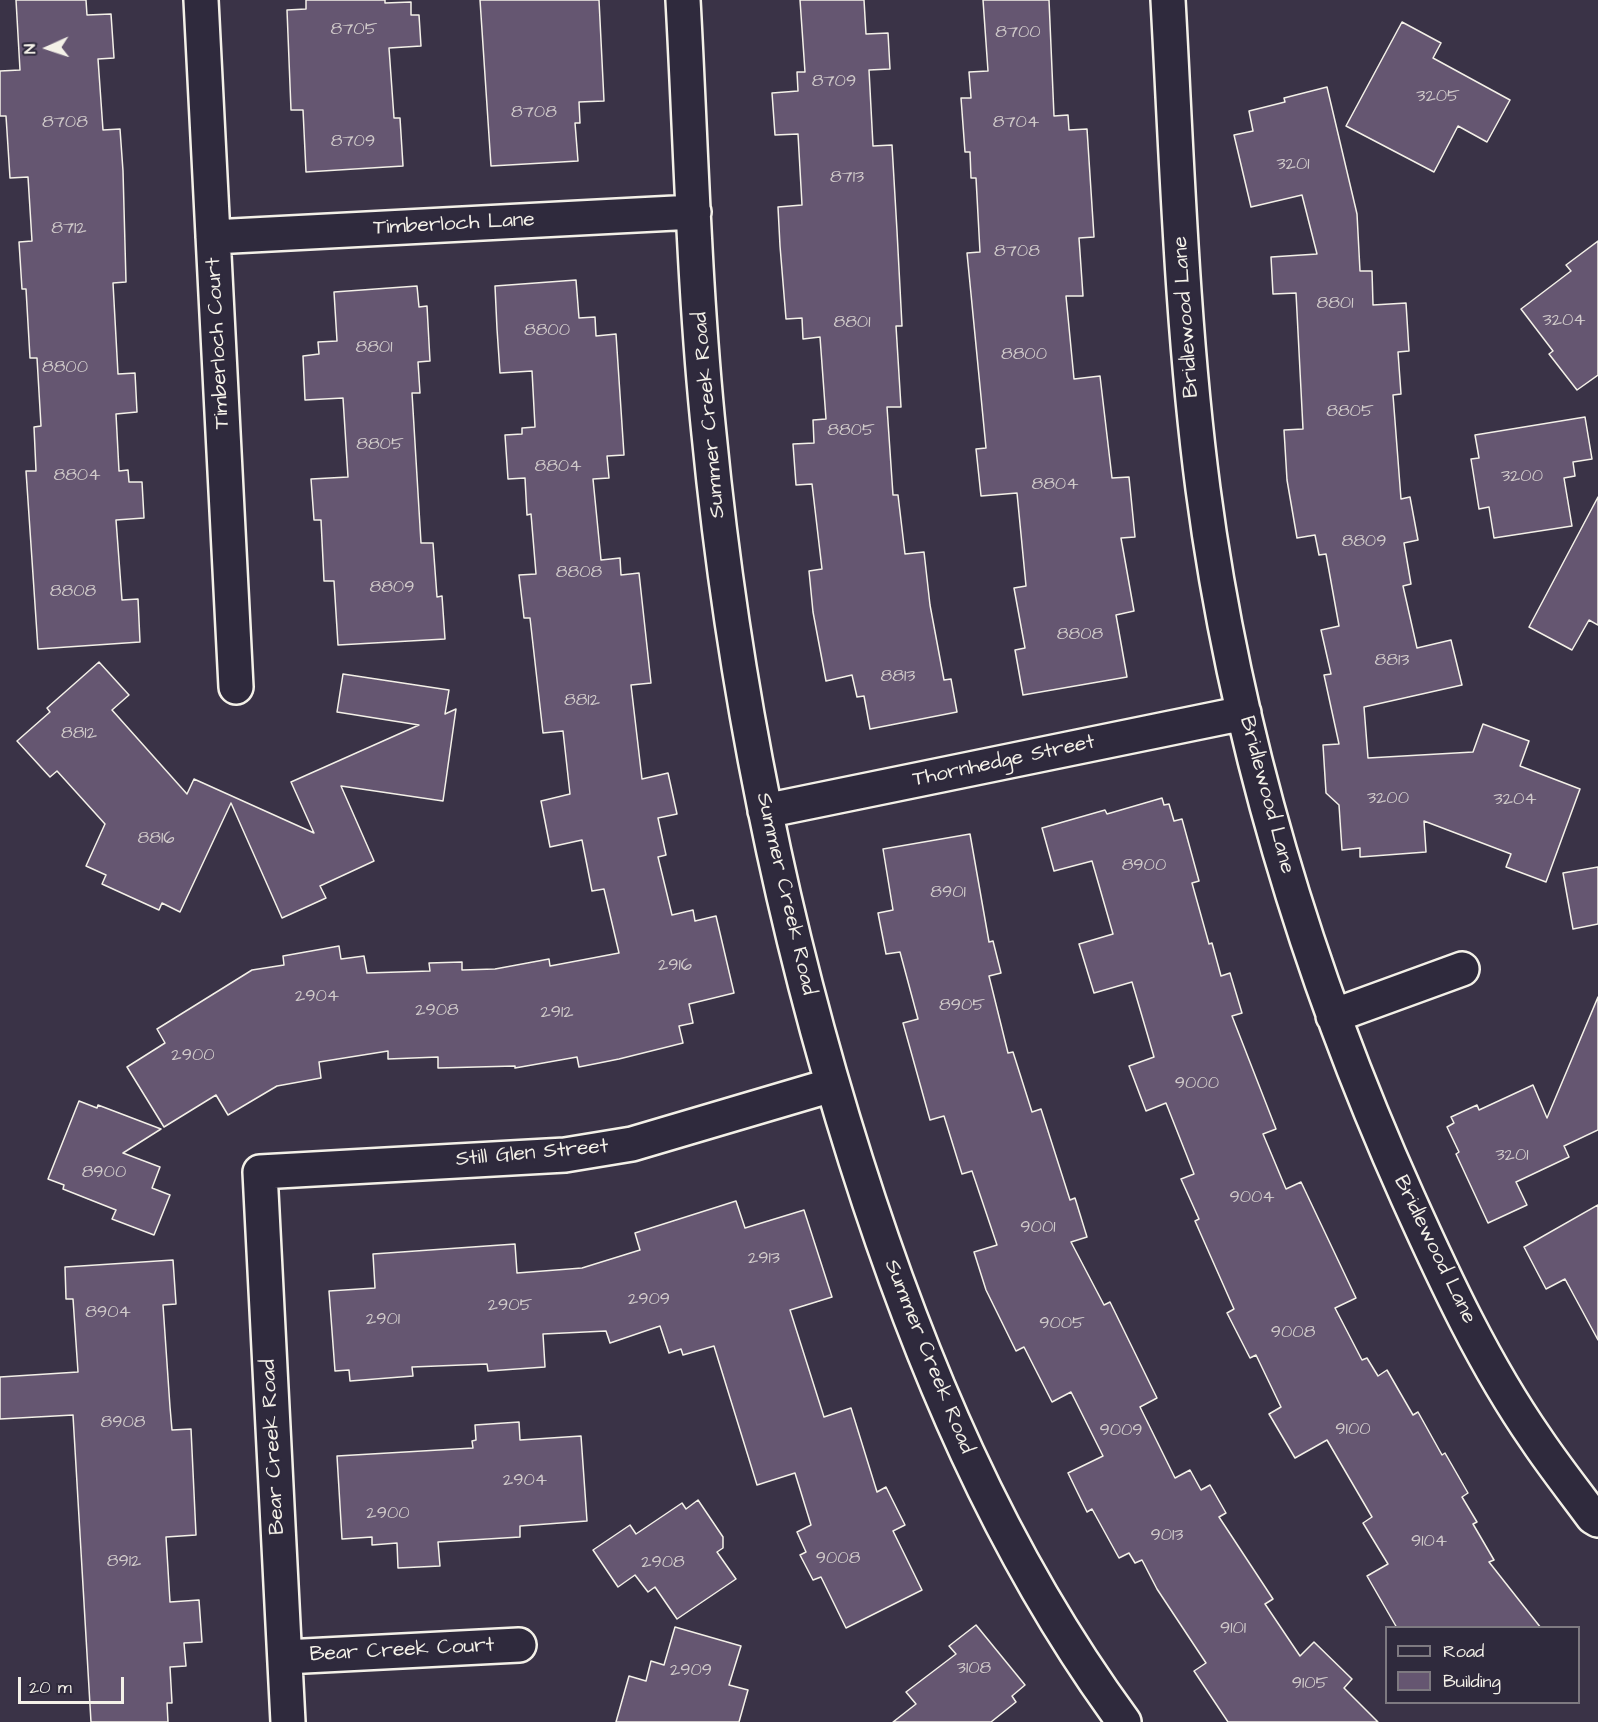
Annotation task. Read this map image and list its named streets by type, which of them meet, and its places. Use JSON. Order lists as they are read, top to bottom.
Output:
{
  "streets": {
    "street": [
      "Timberloch Lane",
      "Bridlewood Lane",
      "Timberloch Court",
      "Summer Creek Road",
      "Thornhedge Street",
      "Still Glen Street",
      "Bear Creek Road",
      "Bear Creek Court"
    ]
  },
  "crossings": [
    ["Timberloch Lane", "Timberloch Court"],
    ["Timberloch Lane", "Summer Creek Road"],
    ["Bridlewood Lane", "Thornhedge Street"],
    ["Summer Creek Road", "Thornhedge Street"],
    ["Summer Creek Road", "Still Glen Street"],
    ["Still Glen Street", "Bear Creek Road"],
    ["Bear Creek Road", "Bear Creek Court"]
  ],
  "house_numbers": [
    "8705",
    "8700",
    "8709",
    "3205",
    "8708",
    "8708",
    "8704",
    "8709",
    "3201",
    "8713",
    "8712",
    "8708",
    "8801",
    "3204",
    "8801",
    "8800",
    "8801",
    "8800",
    "8800",
    "8805",
    "8805",
    "8805",
    "8804",
    "8804",
    "3200",
    "8804",
    "8809",
    "8808",
    "8809",
    "8808",
    "8808",
    "8813",
    "8813",
    "8812",
    "8812",
    "3200",
    "3204",
    "8816",
    "8900",
    "8901",
    "2916",
    "2904",
    "8905",
    "2908",
    "2912",
    "2900",
    "9000",
    "3201",
    "8900",
    "9004",
    "9001",
    "2913",
    "2909",
    "2905",
    "8904",
    "2901",
    "9005",
    "9008",
    "8908",
    "9100",
    "9009",
    "2904",
    "2900",
    "9013",
    "9104",
    "9008",
    "8912",
    "2908",
    "9101",
    "3108",
    "2909",
    "9105"
  ],
  "legend": ["Road", "Building"],
  "scale_bar": "20 m",
  "north": "left"
}
